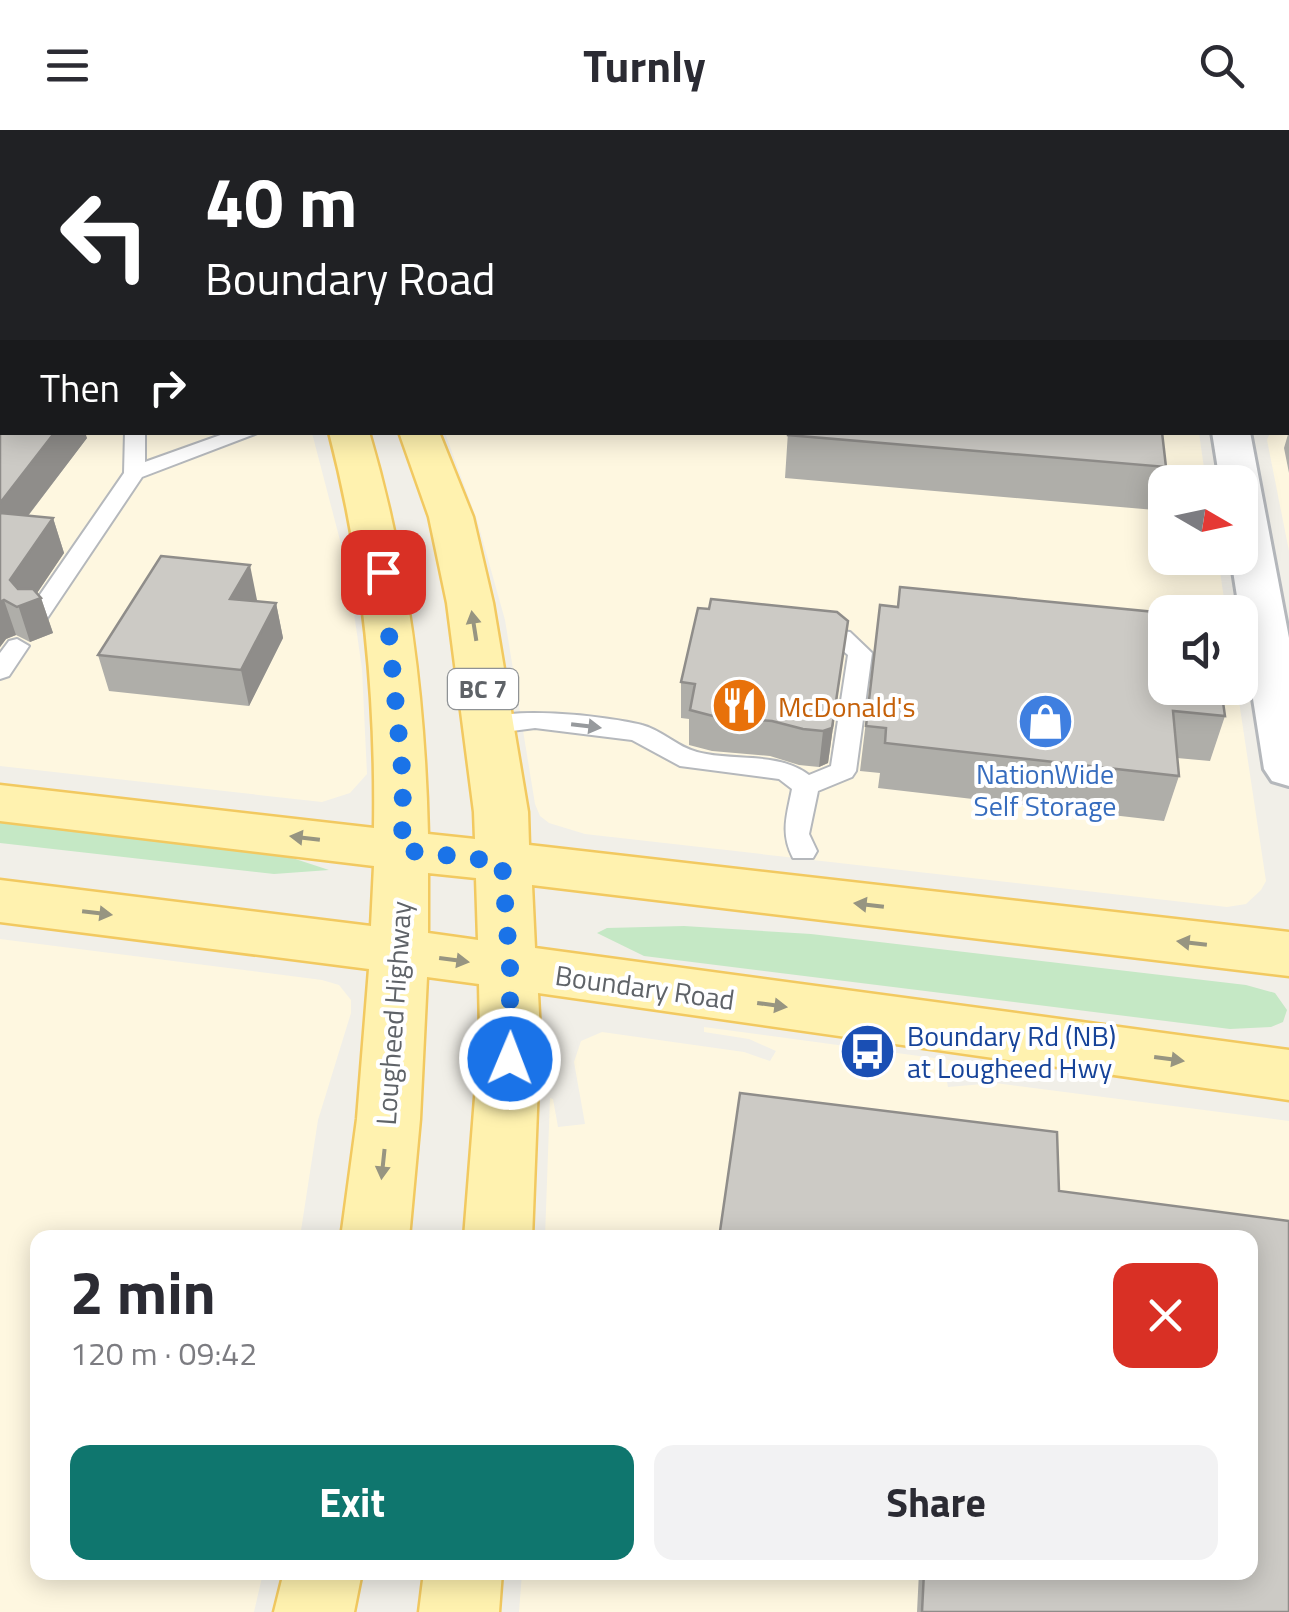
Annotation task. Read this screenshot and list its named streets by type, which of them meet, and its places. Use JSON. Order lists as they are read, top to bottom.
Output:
{
  "streets": {
    "main road": ["BC 7", "Boundary Road", "Lougheed Highway"]
  },
  "crossings": [
    ["BC 7", "Boundary Road"],
    ["Boundary Road", "Lougheed Highway"]
  ],
  "places": {
    "restaurant": ["McDonald's"],
    "shop": ["NationWide Self Storage"],
    "bus stop": ["Boundary Rd (NB) at Lougheed Hwy"]
  },
  "north": "right",
  "page": {
    "header": "Turnly",
    "turn": ["40 m", "Boundary Road"],
    "then": "Then",
    "heading": ["2 min", "120 m · 09:42"],
    "buttons": ["Exit", "Share"]
  }
}
